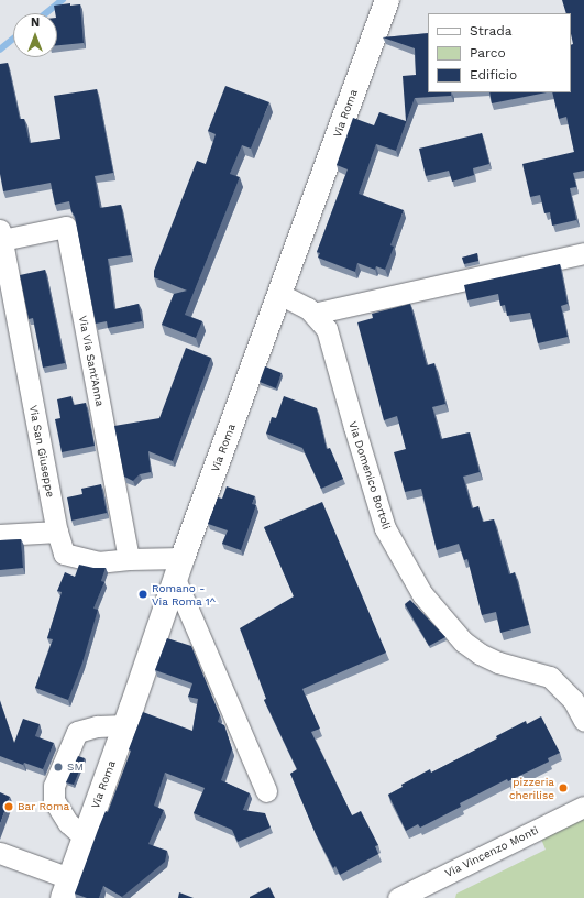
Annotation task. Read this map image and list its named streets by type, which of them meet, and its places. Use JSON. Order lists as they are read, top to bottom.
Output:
{
  "streets": {
    "main road": ["Via Roma"],
    "street": [
      "Via Via Sant'Anna",
      "Via San Giuseppe",
      "Via Domenico Bortoli",
      "Via Vincenzo Monti"
    ]
  },
  "crossings": [
    ["Via Roma", "Via San Giuseppe"],
    ["Via Roma", "Via Domenico Bortoli"],
    ["Via Via Sant'Anna", "Via San Giuseppe"]
  ],
  "places": [
    "Romano - Via Roma 1^",
    "SM",
    "pizzeria cherilise",
    "Bar Roma"
  ],
  "legend": ["Strada", "Parco", "Edificio"],
  "north": "top"
}
